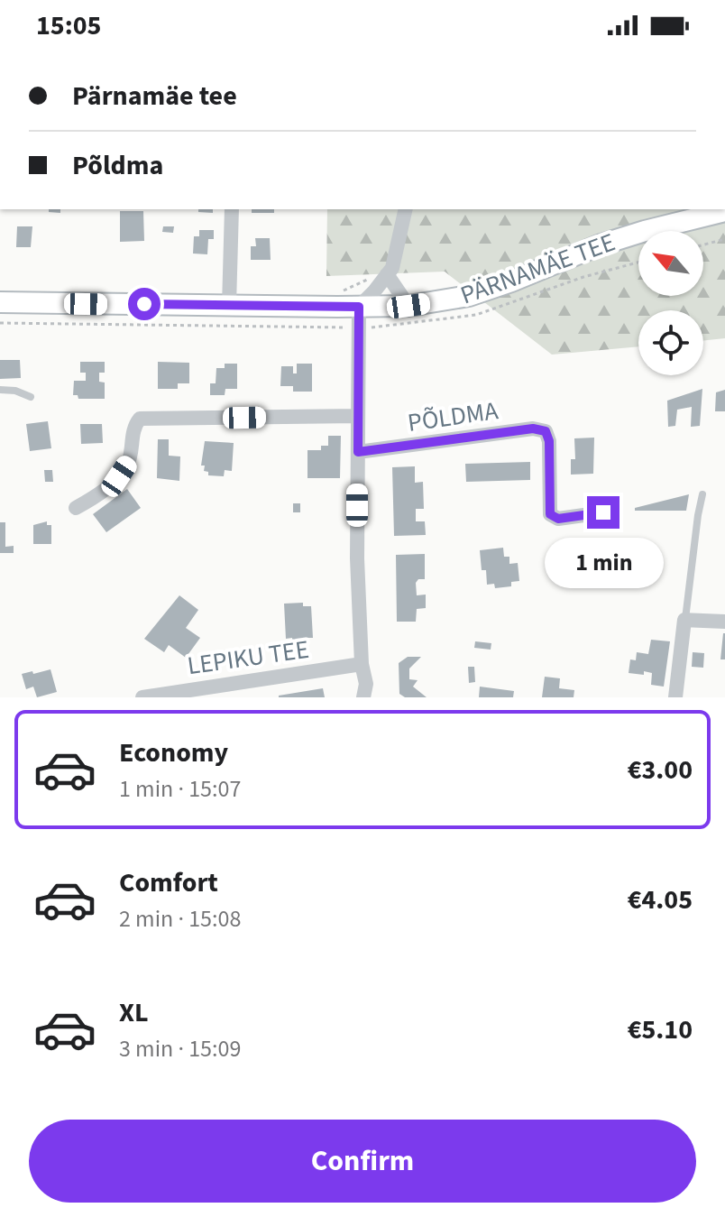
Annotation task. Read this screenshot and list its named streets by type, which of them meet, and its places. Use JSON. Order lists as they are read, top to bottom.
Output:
{
  "streets": {
    "main road": ["PÄRNAMÄE TEE"],
    "street": ["PÕLDMA", "LEPIKU TEE"]
  },
  "north": "top left",
  "page": {
    "status": "15:05",
    "banner": ["Pärnamäe tee", "Põldma"],
    "bubble": "1 min",
    "list": [
      {
        "name": "Economy",
        "note": "1 min · 15:07",
        "value": "€3.00"
      },
      {
        "name": "Comfort",
        "note": "2 min · 15:08",
        "value": "€4.05"
      },
      {
        "name": "XL",
        "note": "3 min · 15:09",
        "value": "€5.10"
      }
    ],
    "buttons": "Confirm"
  }
}
